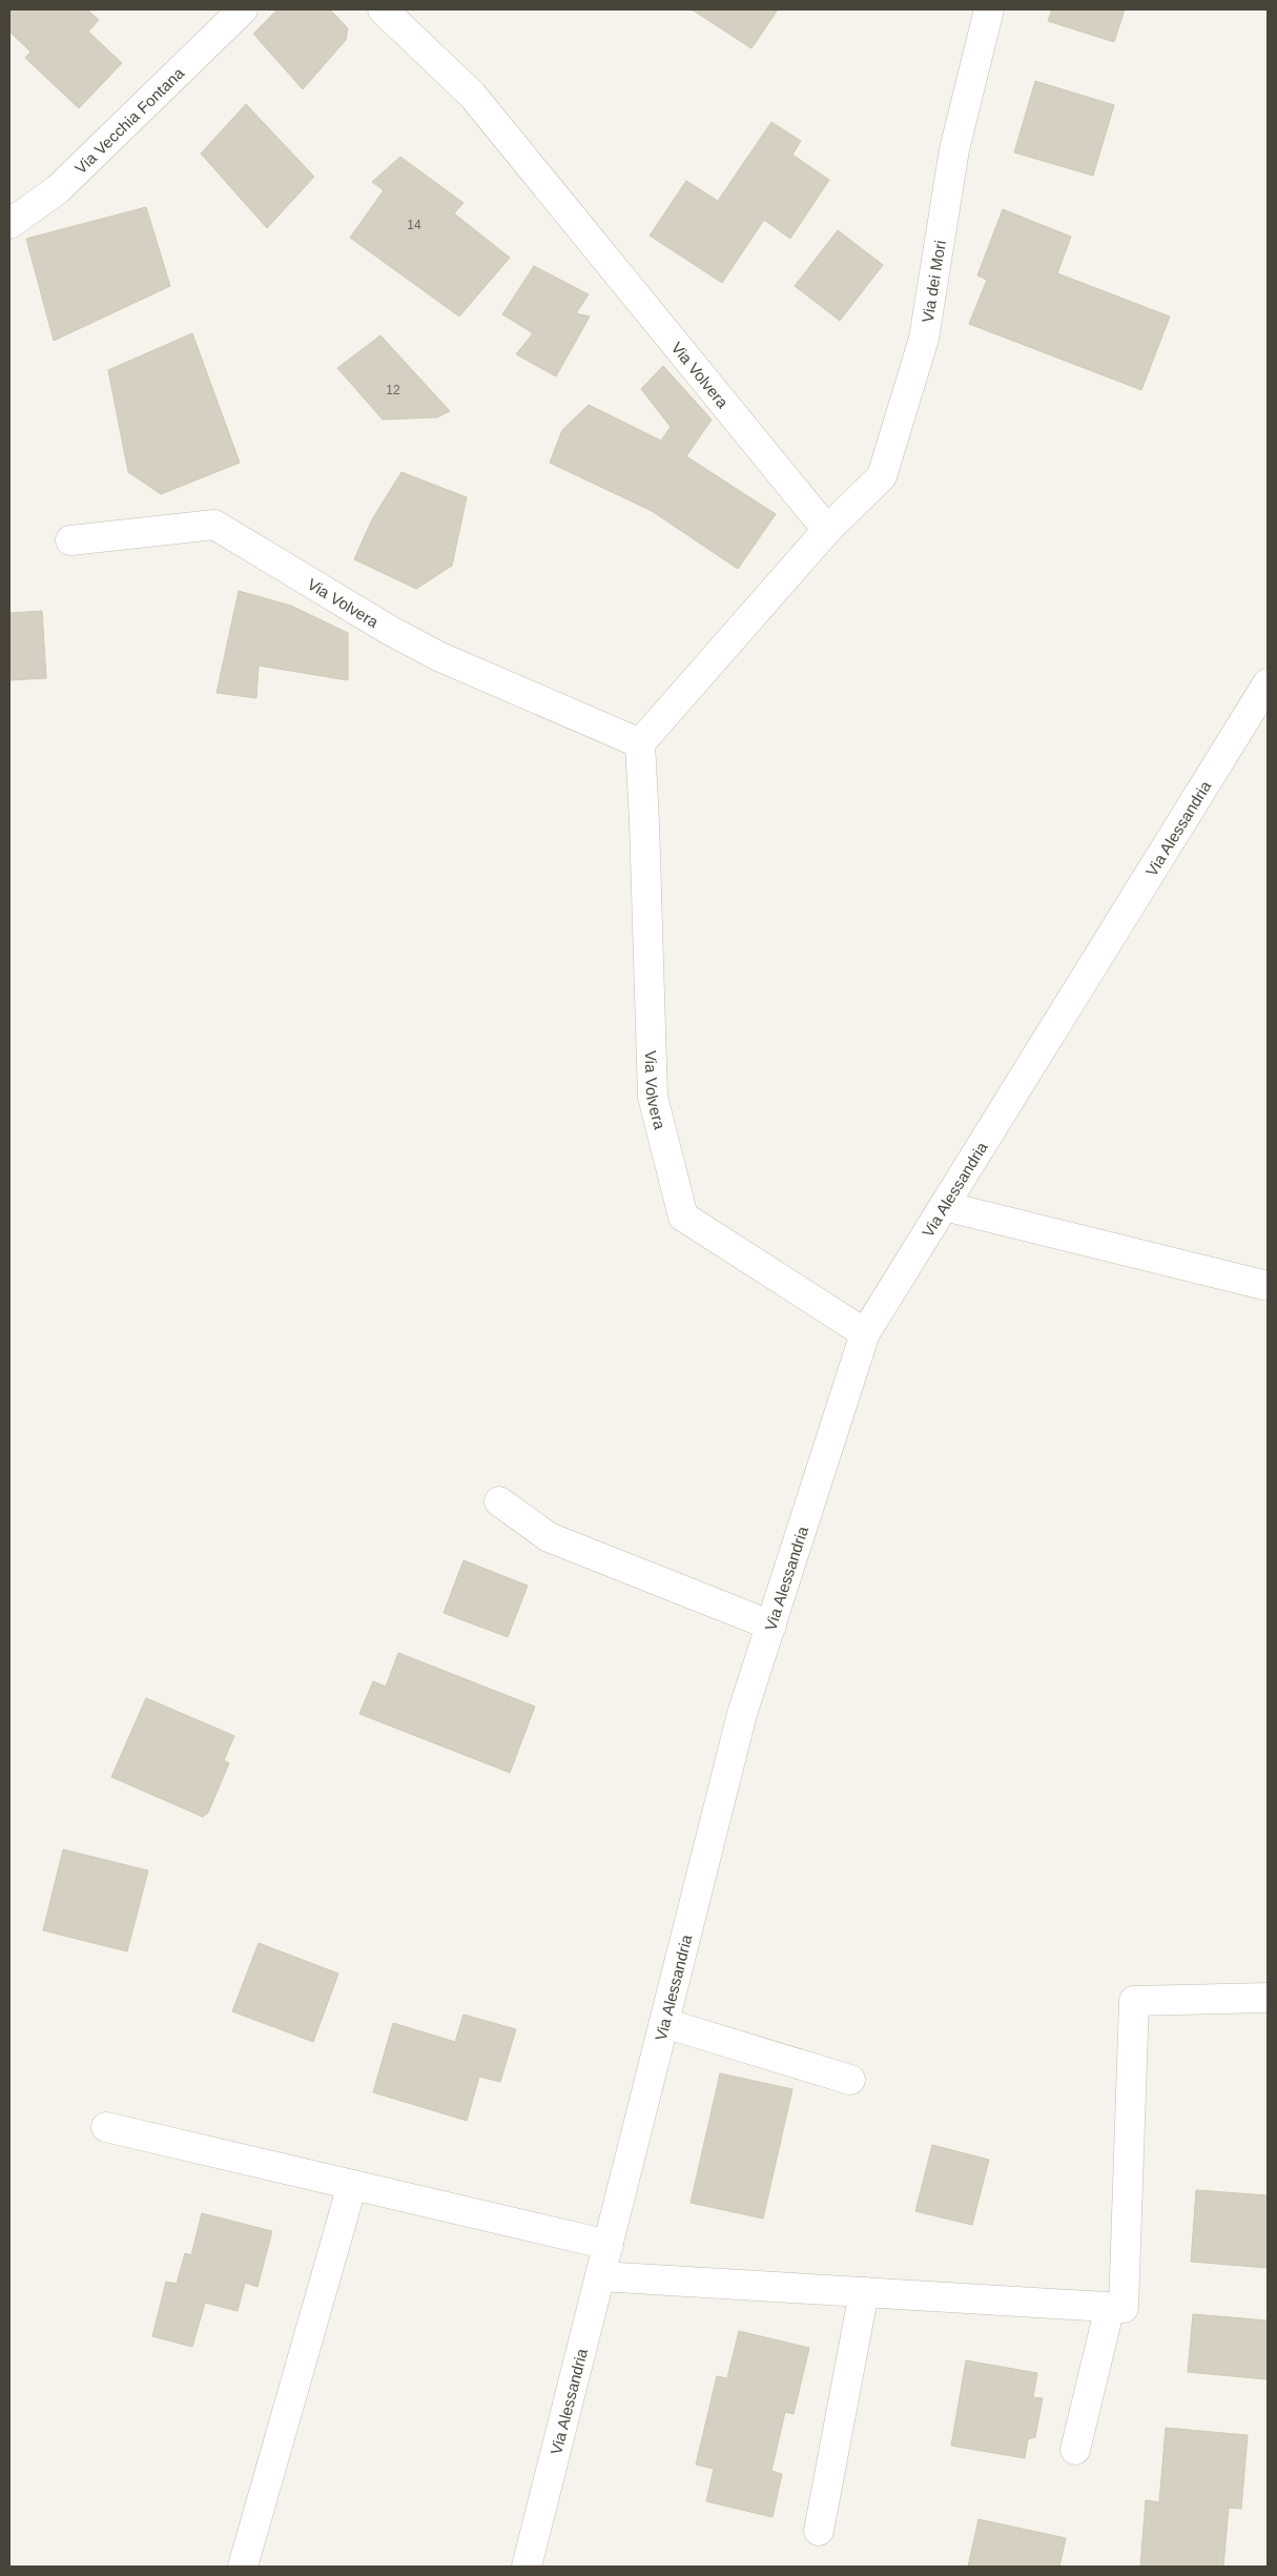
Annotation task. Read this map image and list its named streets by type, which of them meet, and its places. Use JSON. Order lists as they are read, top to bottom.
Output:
{
  "streets": {
    "street": [
      "Via Vecchia Fontana",
      "Via dei Mori",
      "Via Volvera",
      "Via Alessandria"
    ]
  },
  "crossings": [
    ["Via dei Mori", "Via Volvera"],
    ["Via Volvera", "Via Alessandria"]
  ],
  "house_numbers": ["14", "12"]
}
